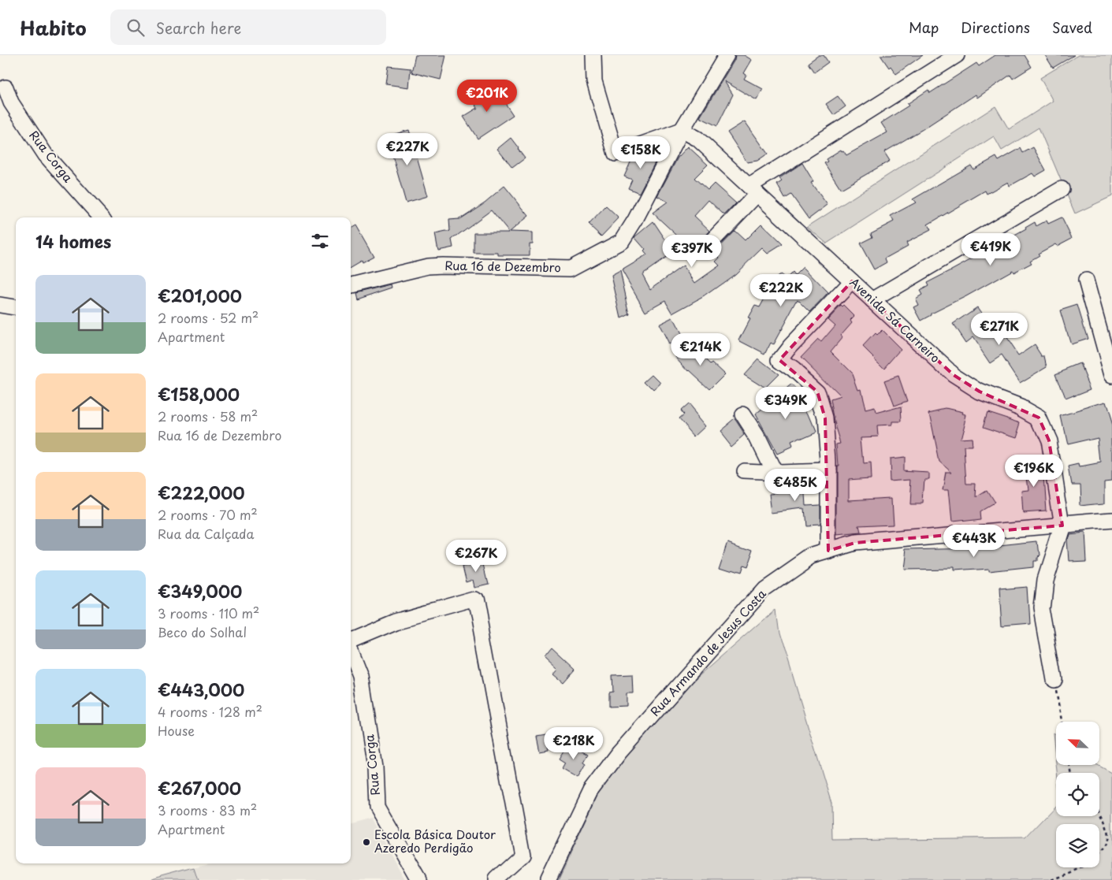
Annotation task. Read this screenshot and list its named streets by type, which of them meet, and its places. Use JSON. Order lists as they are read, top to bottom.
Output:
{
  "streets": {
    "street": [
      "Rua Corga",
      "Rua 16 de Dezembro",
      "Avenida Sá Carneiro",
      "Rua Armando de Jesus Costa"
    ]
  },
  "crossings": [
    ["Rua 16 de Dezembro", "Avenida Sá Carneiro"],
    ["Avenida Sá Carneiro", "Rua Armando de Jesus Costa"]
  ],
  "places": ["Escola Básica Doutor Azeredo Perdigão"],
  "north": "top left",
  "page": {
    "header": "Habito",
    "search": "Search here",
    "nav": ["Map", "Directions", "Saved"],
    "price": [
      "€201K",
      "€227K",
      "€158K",
      "€419K",
      "€397K",
      "€222K",
      "€271K",
      "€214K",
      "€349K",
      "€196K",
      "€485K",
      "€443K",
      "€267K",
      "€218K"
    ],
    "heading": "14 homes",
    "list": [
      {
        "name": "€201,000",
        "note": "2 rooms · 52 m² · Apartment"
      },
      {
        "name": "€158,000",
        "note": "2 rooms · 58 m² · Rua 16 de Dezembro"
      },
      {
        "name": "€222,000",
        "note": "2 rooms · 70 m² · Rua da Calçada"
      },
      {
        "name": "€349,000",
        "note": "3 rooms · 110 m² · Beco do Solhal"
      },
      {
        "name": "€443,000",
        "note": "4 rooms · 128 m² · House"
      },
      {
        "name": "€267,000",
        "note": "3 rooms · 83 m² · Apartment"
      }
    ]
  }
}
